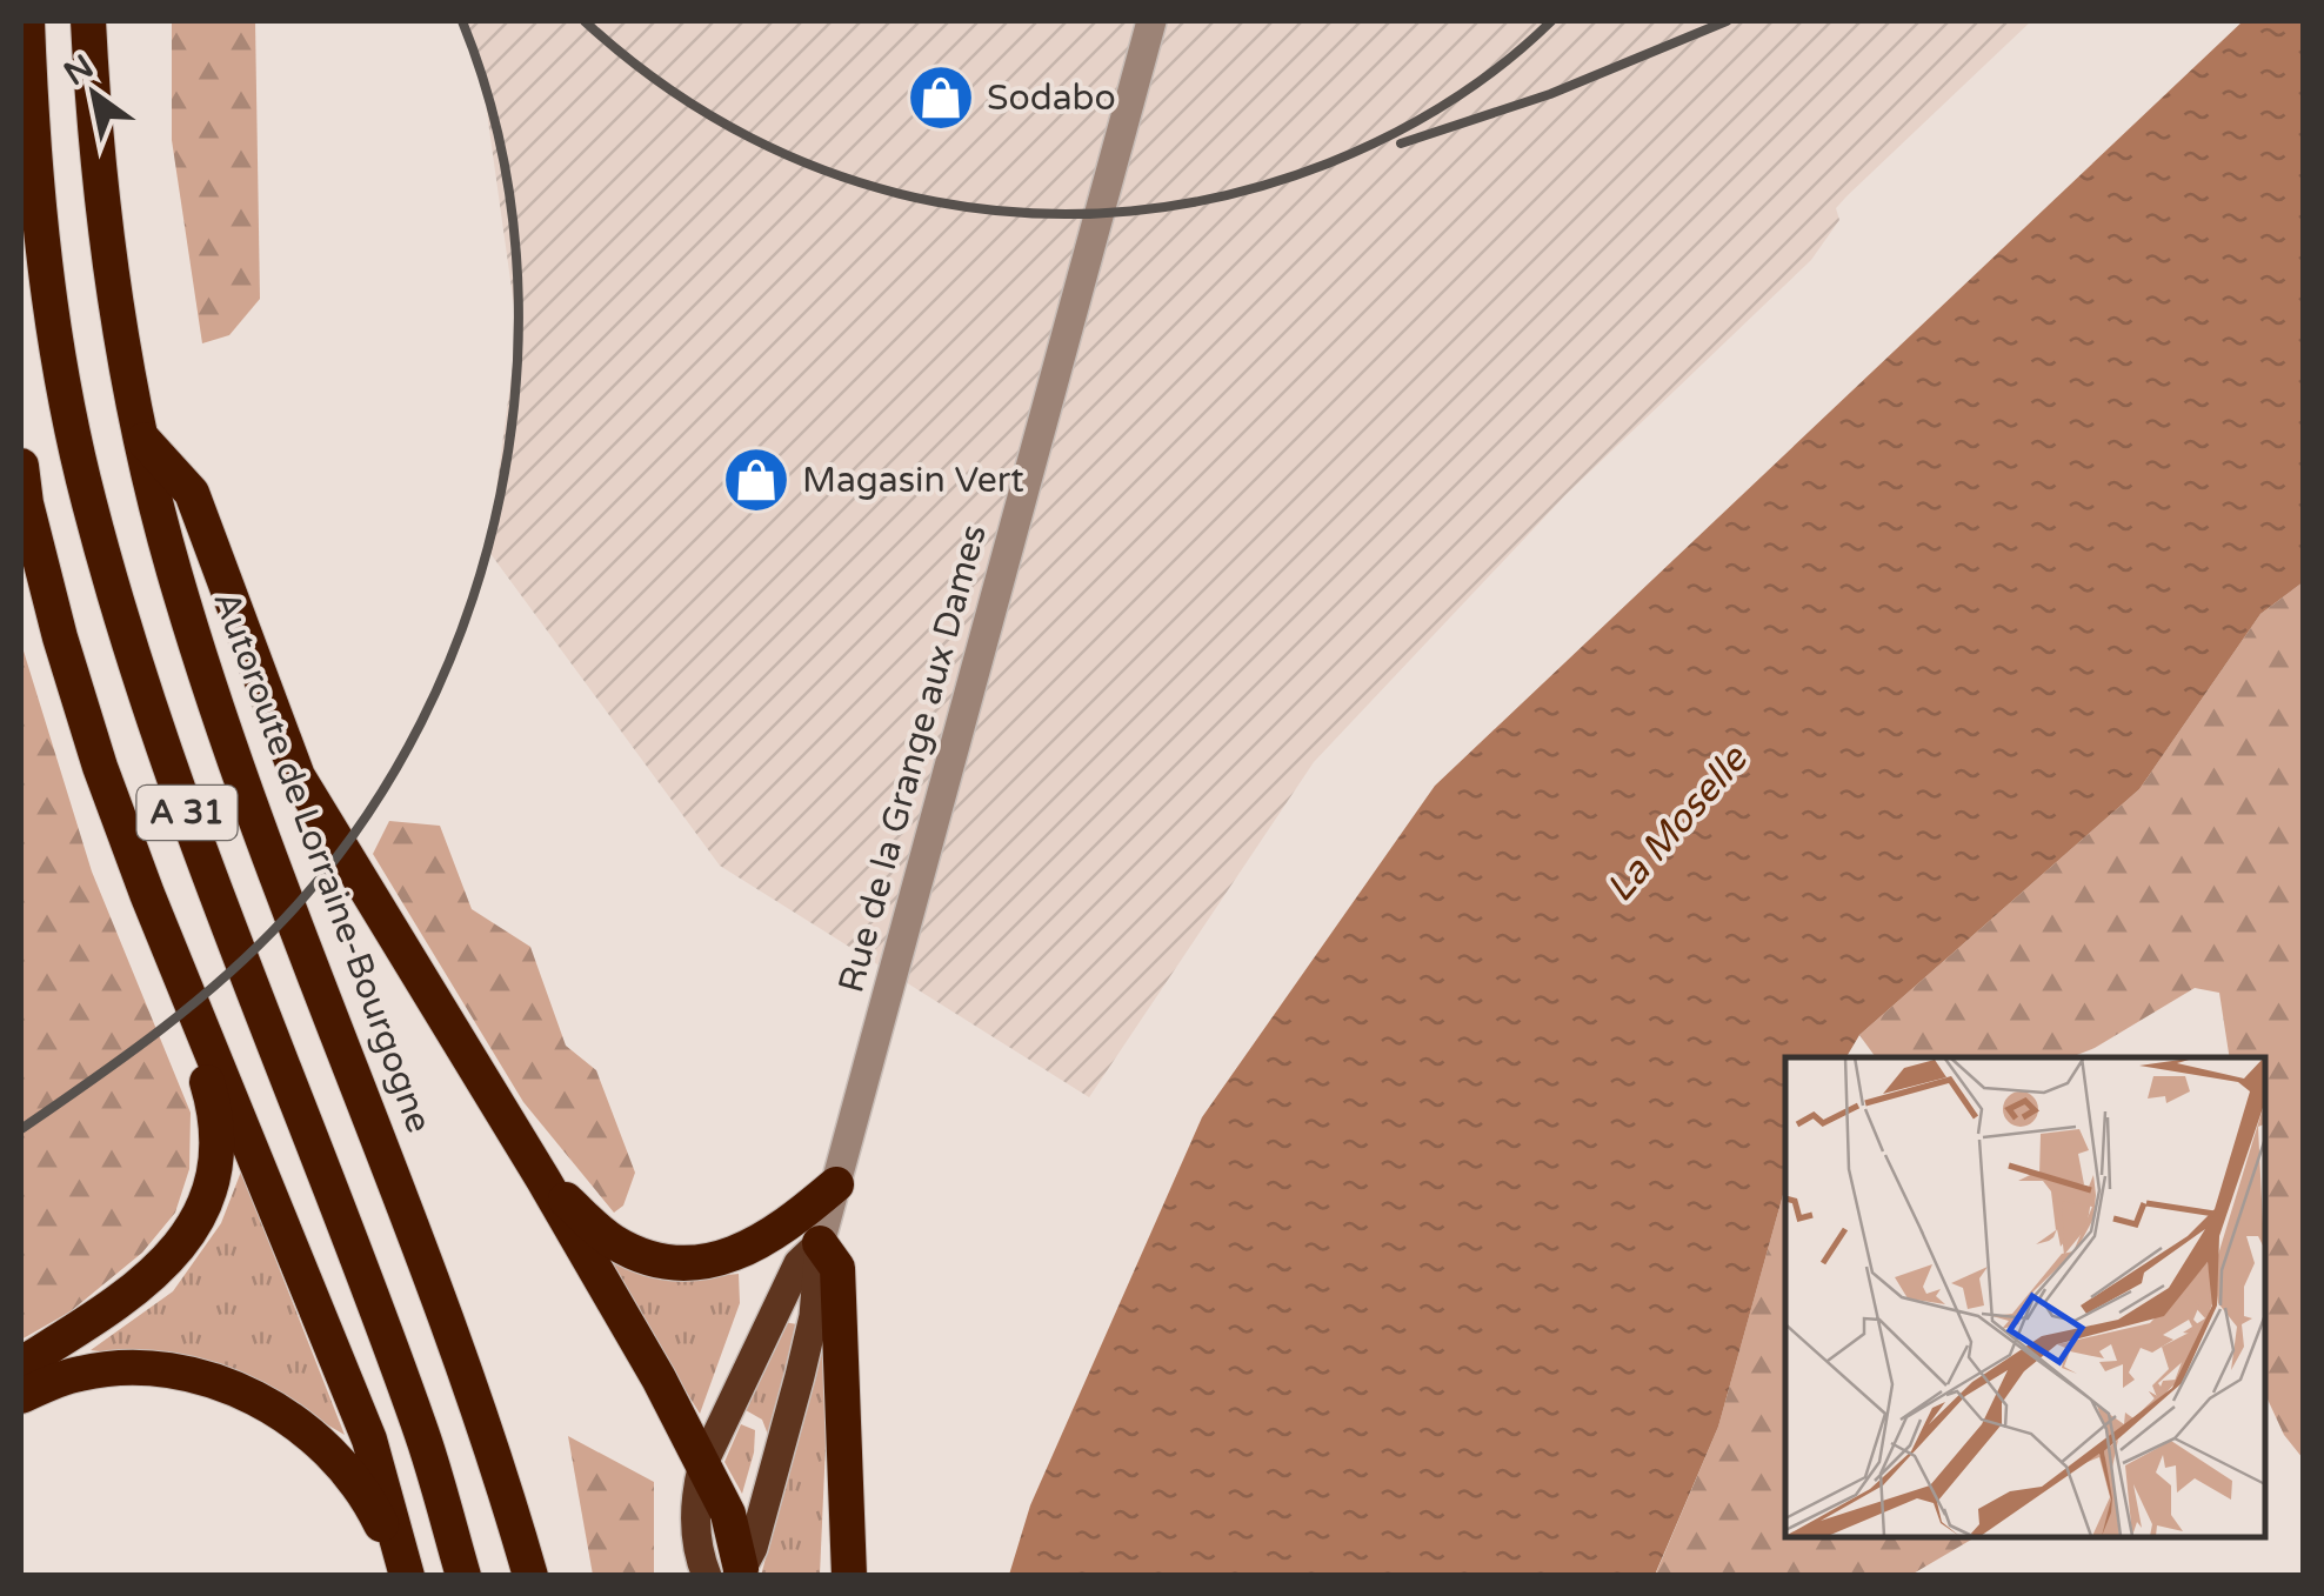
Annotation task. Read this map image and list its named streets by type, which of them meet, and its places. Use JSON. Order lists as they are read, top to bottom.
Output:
{
  "streets": {
    "highway": ["A 31", "Autoroute de Lorraine-Bourgogne"],
    "street": ["Rue de la Grange aux Dames"]
  },
  "water": ["La Moselle"],
  "places": {
    "shop": ["Sodabo", "Magasin Vert"]
  },
  "north": "top left"
}
